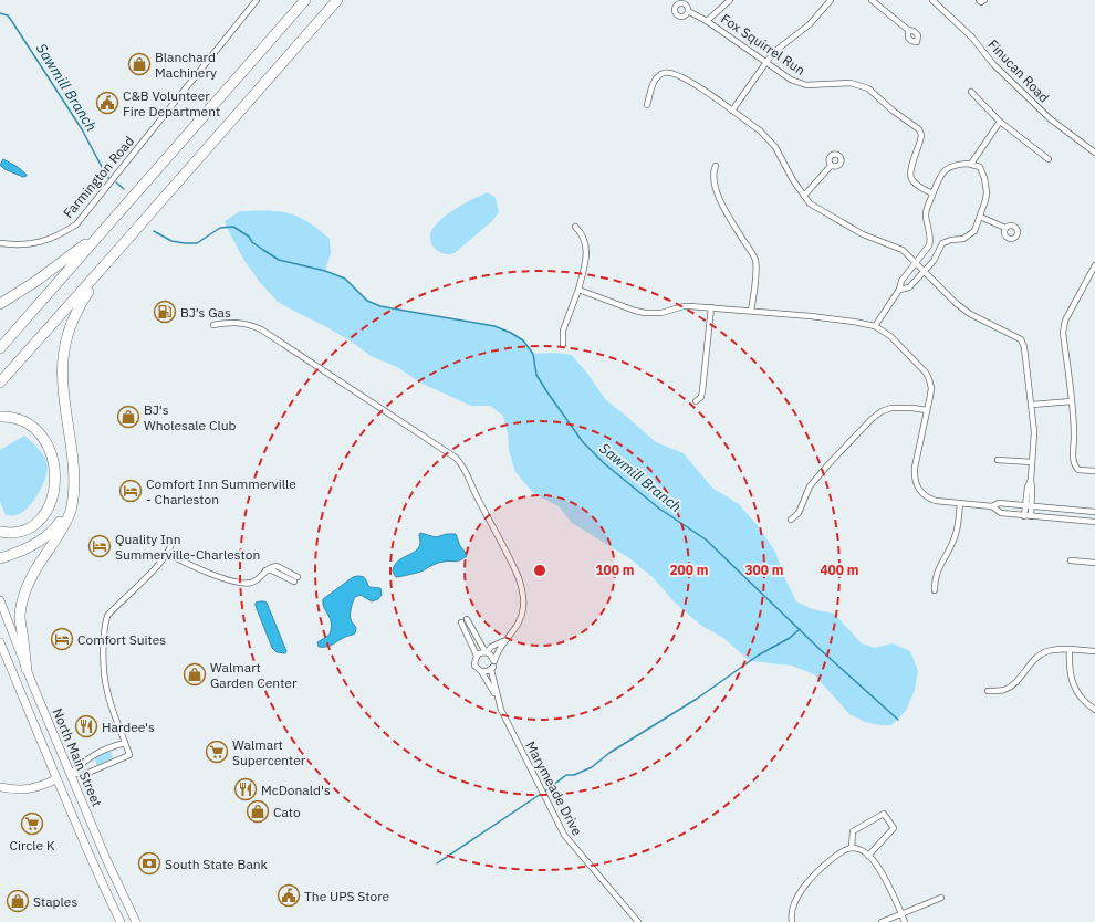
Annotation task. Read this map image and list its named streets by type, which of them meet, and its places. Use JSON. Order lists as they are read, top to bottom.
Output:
{
  "streets": {
    "main road": ["North Main Street"],
    "street": [
      "Fox Squirrel Run",
      "Finucan Road",
      "Farmington Road",
      "Marymeade Drive"
    ]
  },
  "water": ["Sawmill Branch"],
  "places": {
    "shop": [
      "Blanchard Machinery",
      "BJ's Wholesale Club",
      "Walmart Garden Center",
      "Cato",
      "Staples"
    ],
    "public building": ["C&B Volunteer Fire Department", "The UPS Store"],
    "fuel station": ["BJ’s Gas"],
    "hotel": ["Comfort Inn Summerville - Charleston", "Quality Inn Summerville-Charleston", "Comfort Suites"],
    "restaurant": ["Hardee's", "McDonald's"],
    "supermarket": ["Walmart Supercenter", "Circle K"],
    "bank": ["South State Bank"]
  },
  "rings": [
    "100 m",
    "200 m",
    "300 m",
    "400 m"
  ]
}
